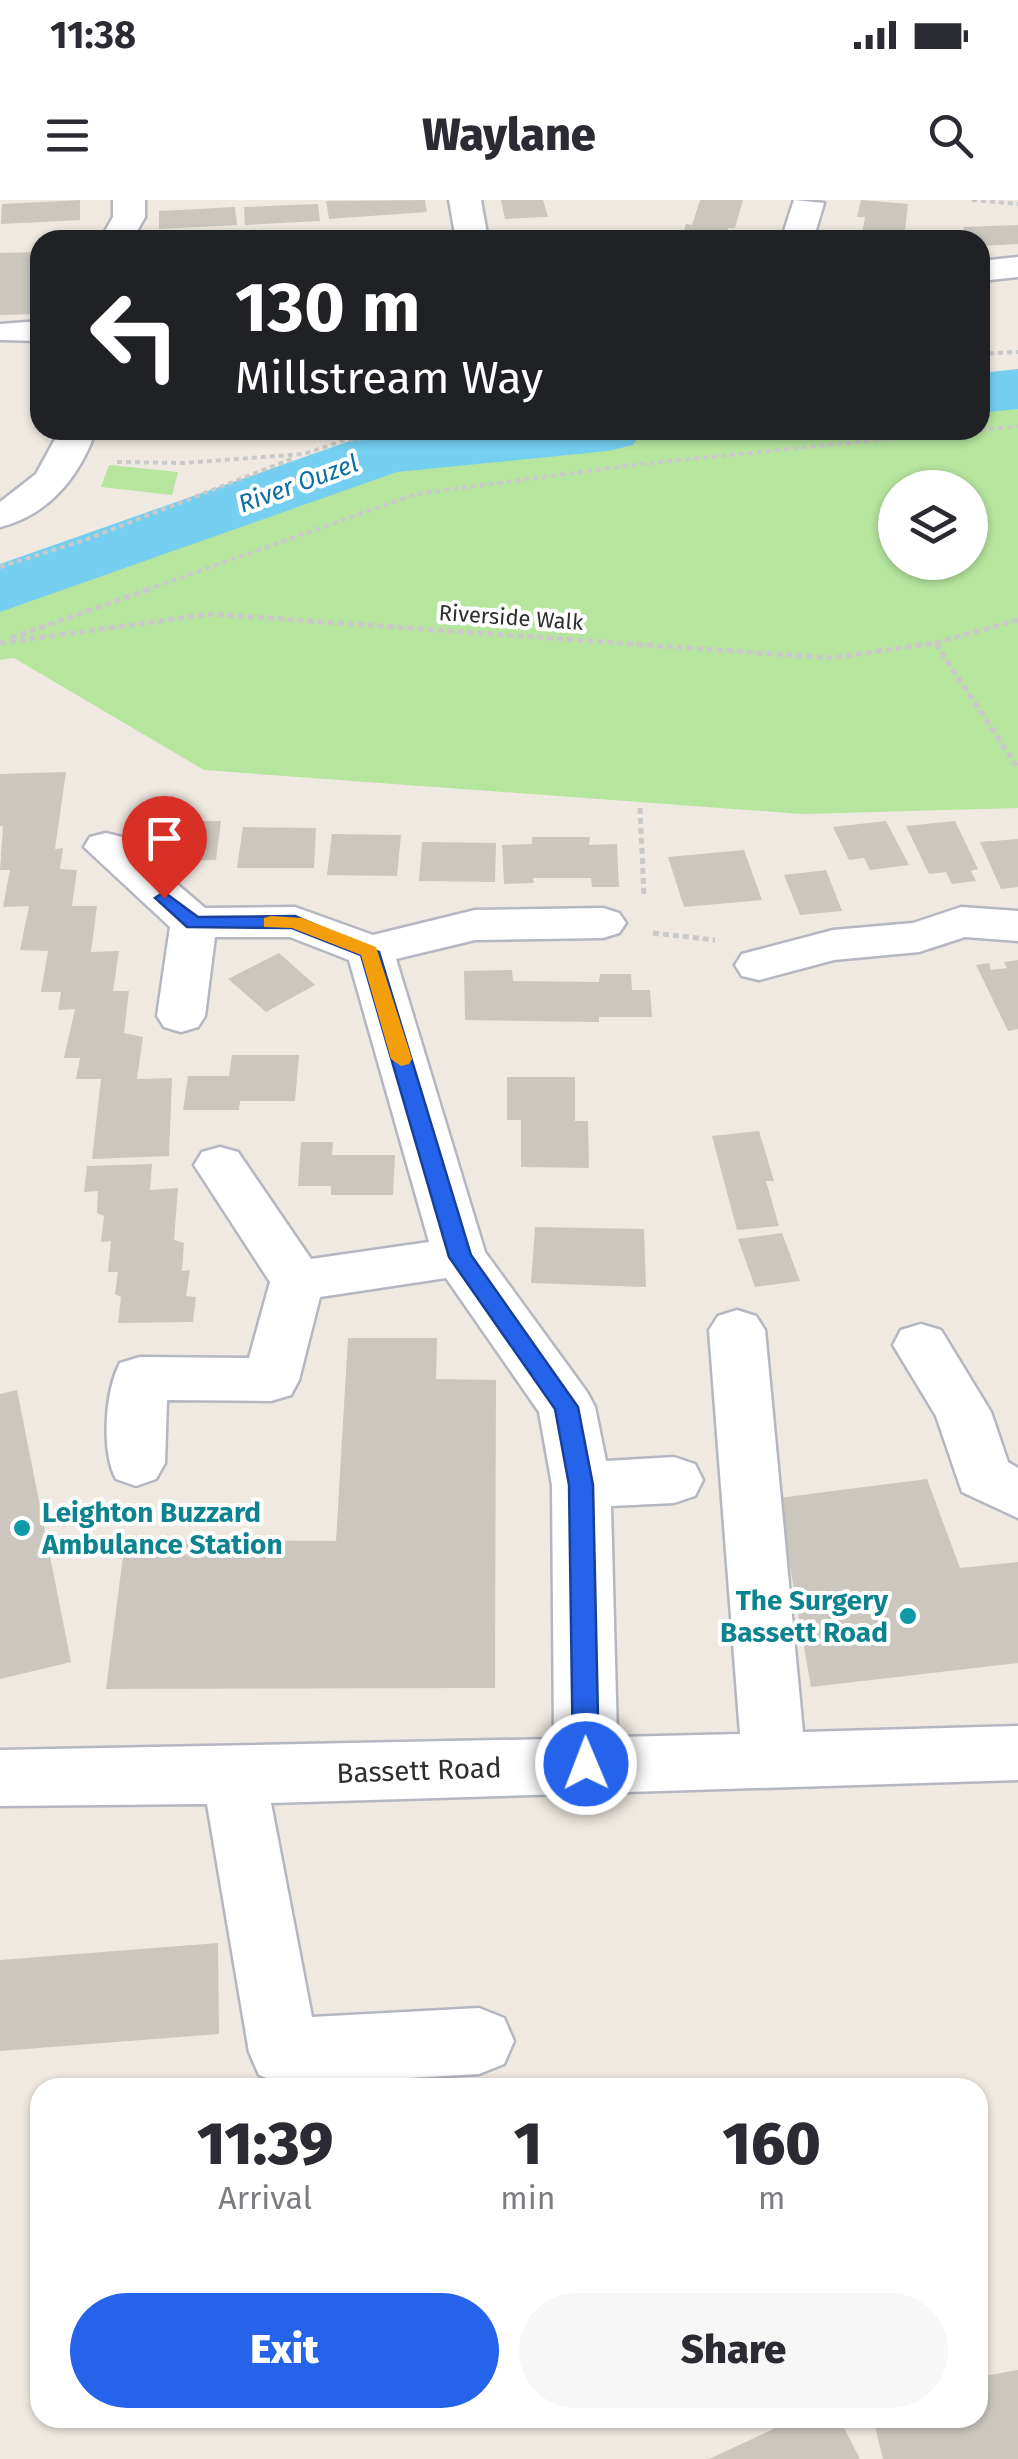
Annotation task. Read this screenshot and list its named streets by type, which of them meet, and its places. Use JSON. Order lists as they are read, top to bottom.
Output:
{
  "streets": {
    "street": ["Bassett Road"],
    "path": ["Riverside Walk"]
  },
  "water": ["River Ouzel"],
  "places": ["Leighton Buzzard Ambulance Station", "The Surgery Bassett Road"],
  "page": {
    "status": "11:38",
    "header": "Waylane",
    "turn": ["130 m", "Millstream Way"],
    "eta": [
      "11:39",
      "Arrival",
      "1",
      "min",
      "160",
      "m"
    ],
    "buttons": ["Exit", "Share"]
  }
}
